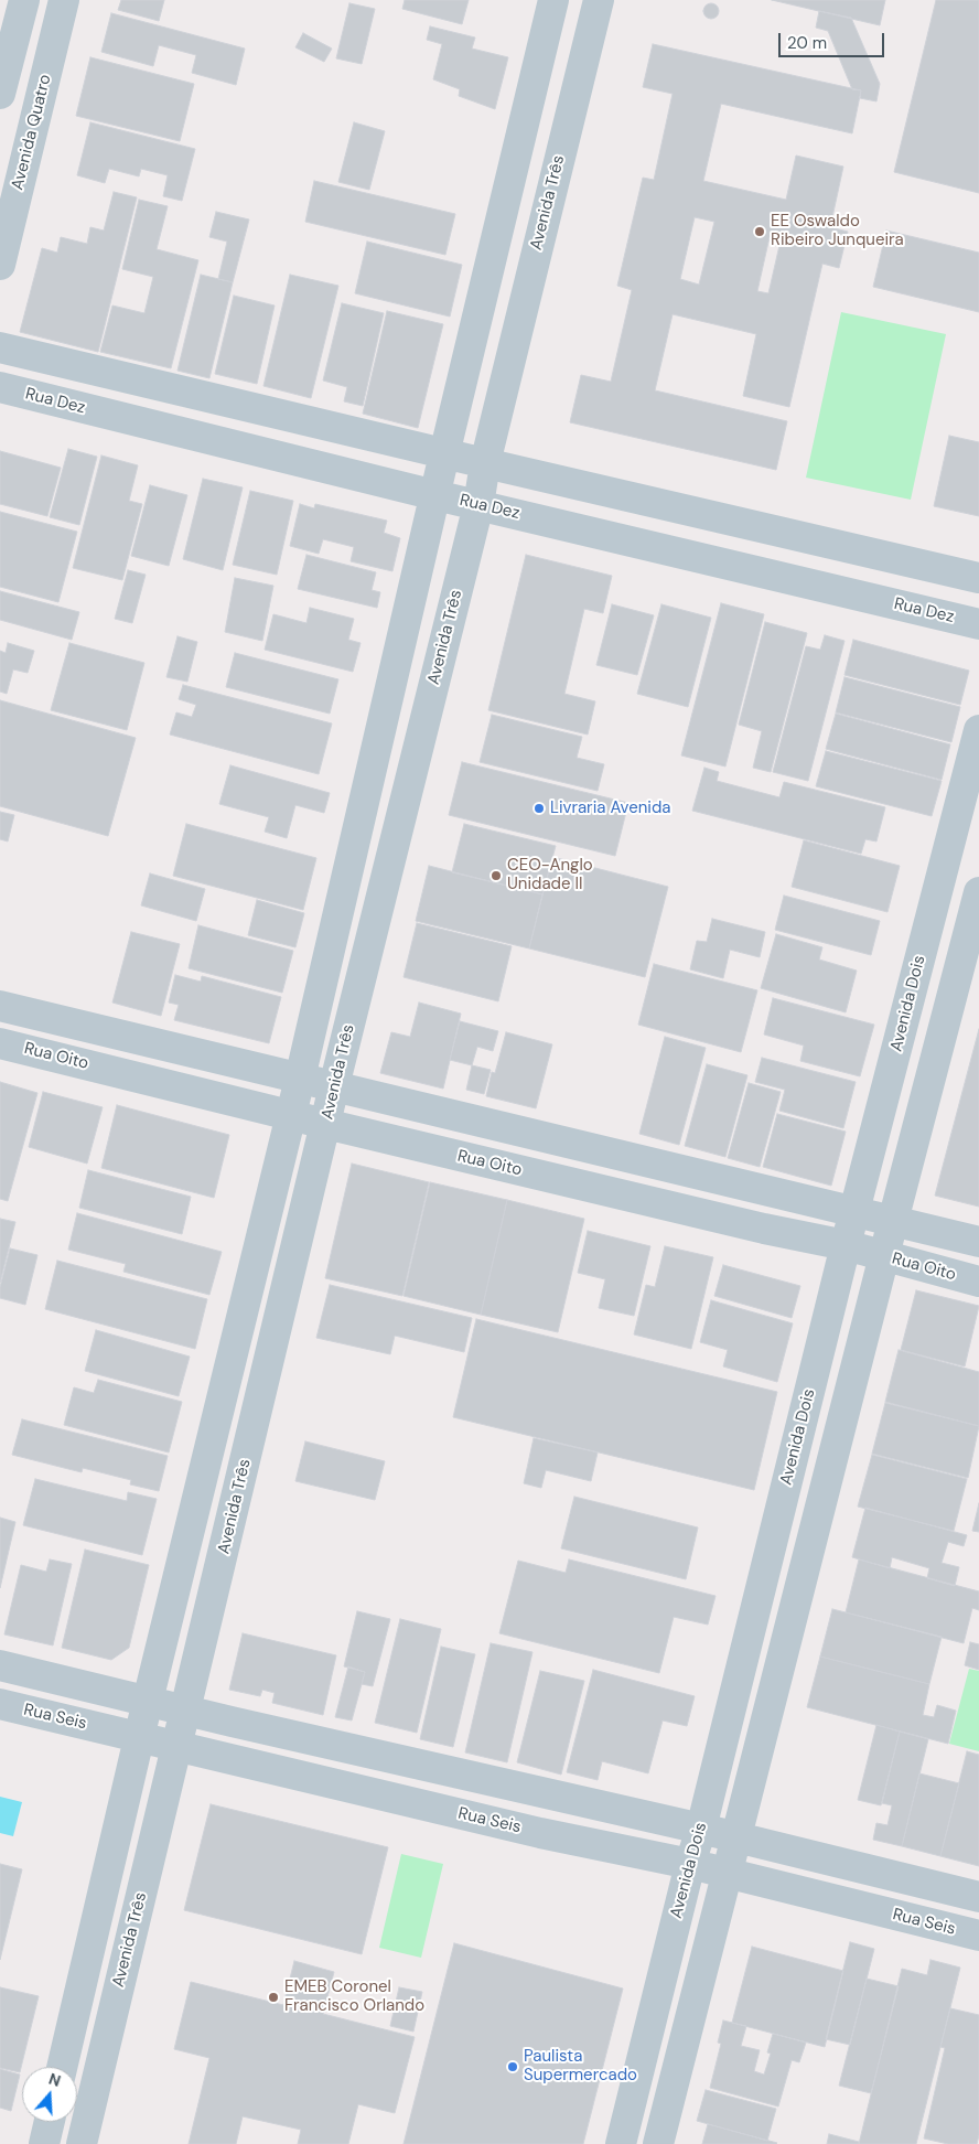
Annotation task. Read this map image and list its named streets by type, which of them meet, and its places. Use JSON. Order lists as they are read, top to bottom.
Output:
{
  "streets": {
    "street": [
      "Avenida Quatro",
      "Avenida Três",
      "Rua Dez",
      "Avenida Dois",
      "Rua Oito",
      "Rua Seis"
    ]
  },
  "crossings": [
    ["Avenida Três", "Rua Dez"],
    ["Avenida Três", "Rua Oito"],
    ["Avenida Três", "Rua Seis"],
    ["Avenida Dois", "Rua Oito"],
    ["Avenida Dois", "Rua Seis"]
  ],
  "places": [
    "EE Oswaldo Ribeiro Junqueira",
    "Livraria Avenida",
    "CEO-Anglo Unidade II",
    "EMEB Coronel Francisco Orlando",
    "Paulista Supermercado"
  ],
  "scale_bar": "20 m",
  "north": "top"
}
